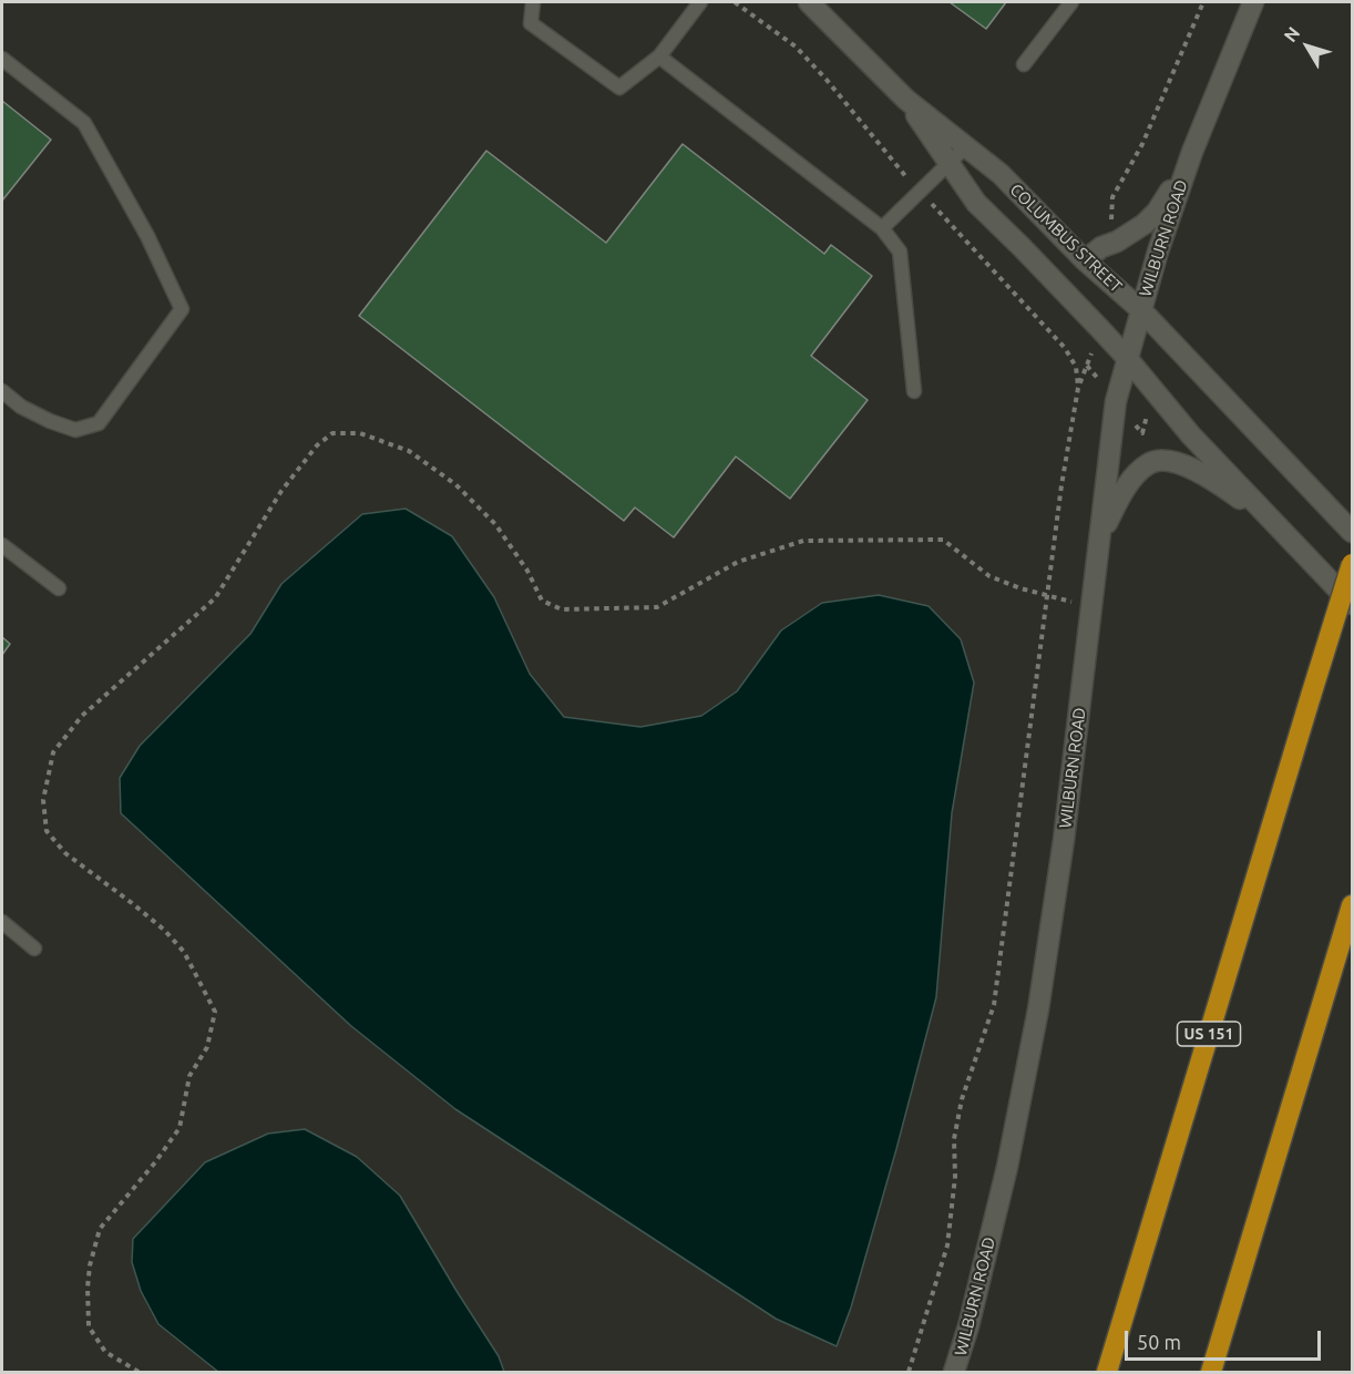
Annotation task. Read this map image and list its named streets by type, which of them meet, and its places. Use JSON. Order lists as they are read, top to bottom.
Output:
{
  "streets": {
    "highway": ["US 151"],
    "street": ["COLUMBUS STREET", "WILBURN ROAD"]
  },
  "crossings": [
    ["COLUMBUS STREET", "WILBURN ROAD"]
  ],
  "scale_bar": "50 m",
  "north": "top left"
}
